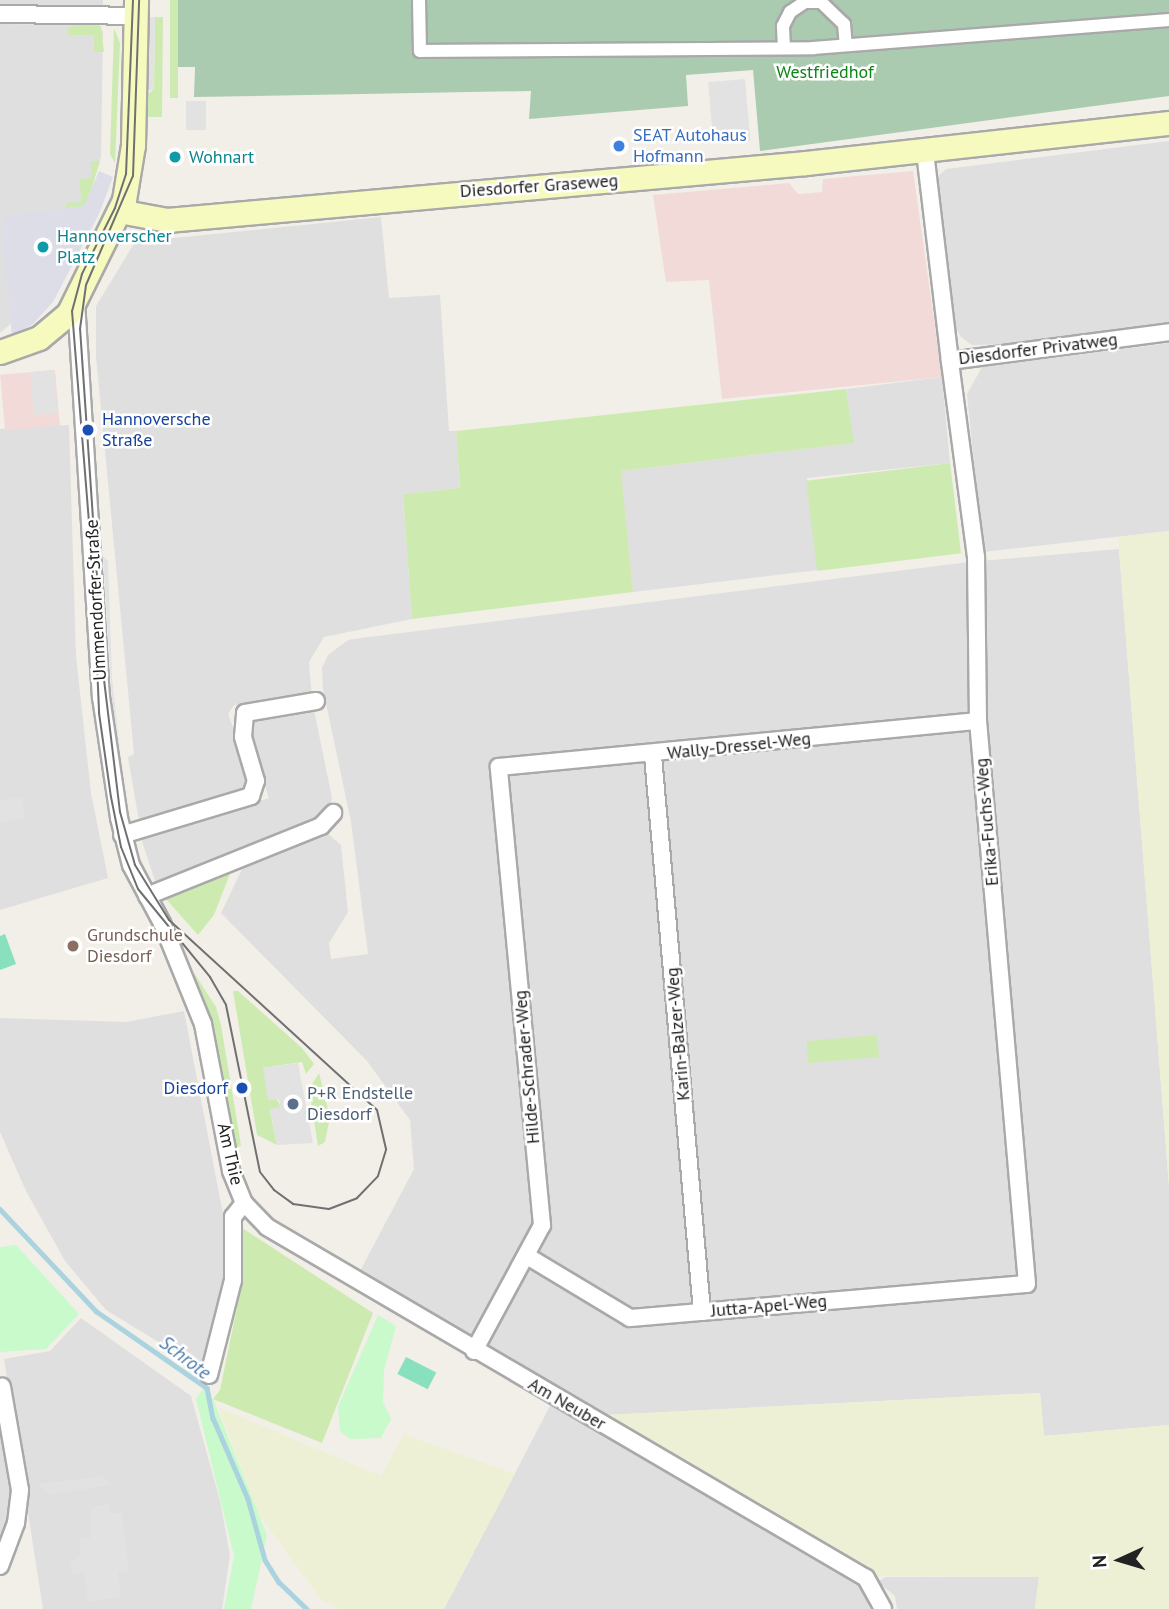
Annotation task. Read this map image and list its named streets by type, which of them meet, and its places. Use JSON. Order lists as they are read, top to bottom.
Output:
{
  "streets": {
    "main road": ["Diesdorfer Graseweg"],
    "street": [
      "Diesdorfer Privatweg",
      "Ummendorfer Straße",
      "Wally-Dressel-Weg",
      "Erika-Fuchs-Weg",
      "Karin-Balzer-Weg",
      "Hilde-Schrader-Weg",
      "Am Thie",
      "Jutta-Apel-Weg",
      "Am Neuber"
    ]
  },
  "crossings": [
    ["Diesdorfer Graseweg", "Diesdorfer Privatweg"],
    ["Diesdorfer Privatweg", "Erika-Fuchs-Weg"],
    ["Ummendorfer Straße", "Am Thie"],
    ["Wally-Dressel-Weg", "Erika-Fuchs-Weg"],
    ["Wally-Dressel-Weg", "Karin-Balzer-Weg"],
    ["Wally-Dressel-Weg", "Hilde-Schrader-Weg"],
    ["Erika-Fuchs-Weg", "Jutta-Apel-Weg"],
    ["Karin-Balzer-Weg", "Jutta-Apel-Weg"],
    ["Hilde-Schrader-Weg", "Jutta-Apel-Weg"],
    ["Hilde-Schrader-Weg", "Am Neuber"],
    ["Am Thie", "Am Neuber"]
  ],
  "water": ["Schrote"],
  "parks": ["Westfriedhof"],
  "places": [
    "SEAT Autohaus Hofmann",
    "Wohnart",
    "Hannoverscher Platz",
    "Hannoversche Straße",
    "Grundschule Diesdorf",
    "Diesdorf",
    "P+R Endstelle Diesdorf"
  ],
  "north": "left"
}
